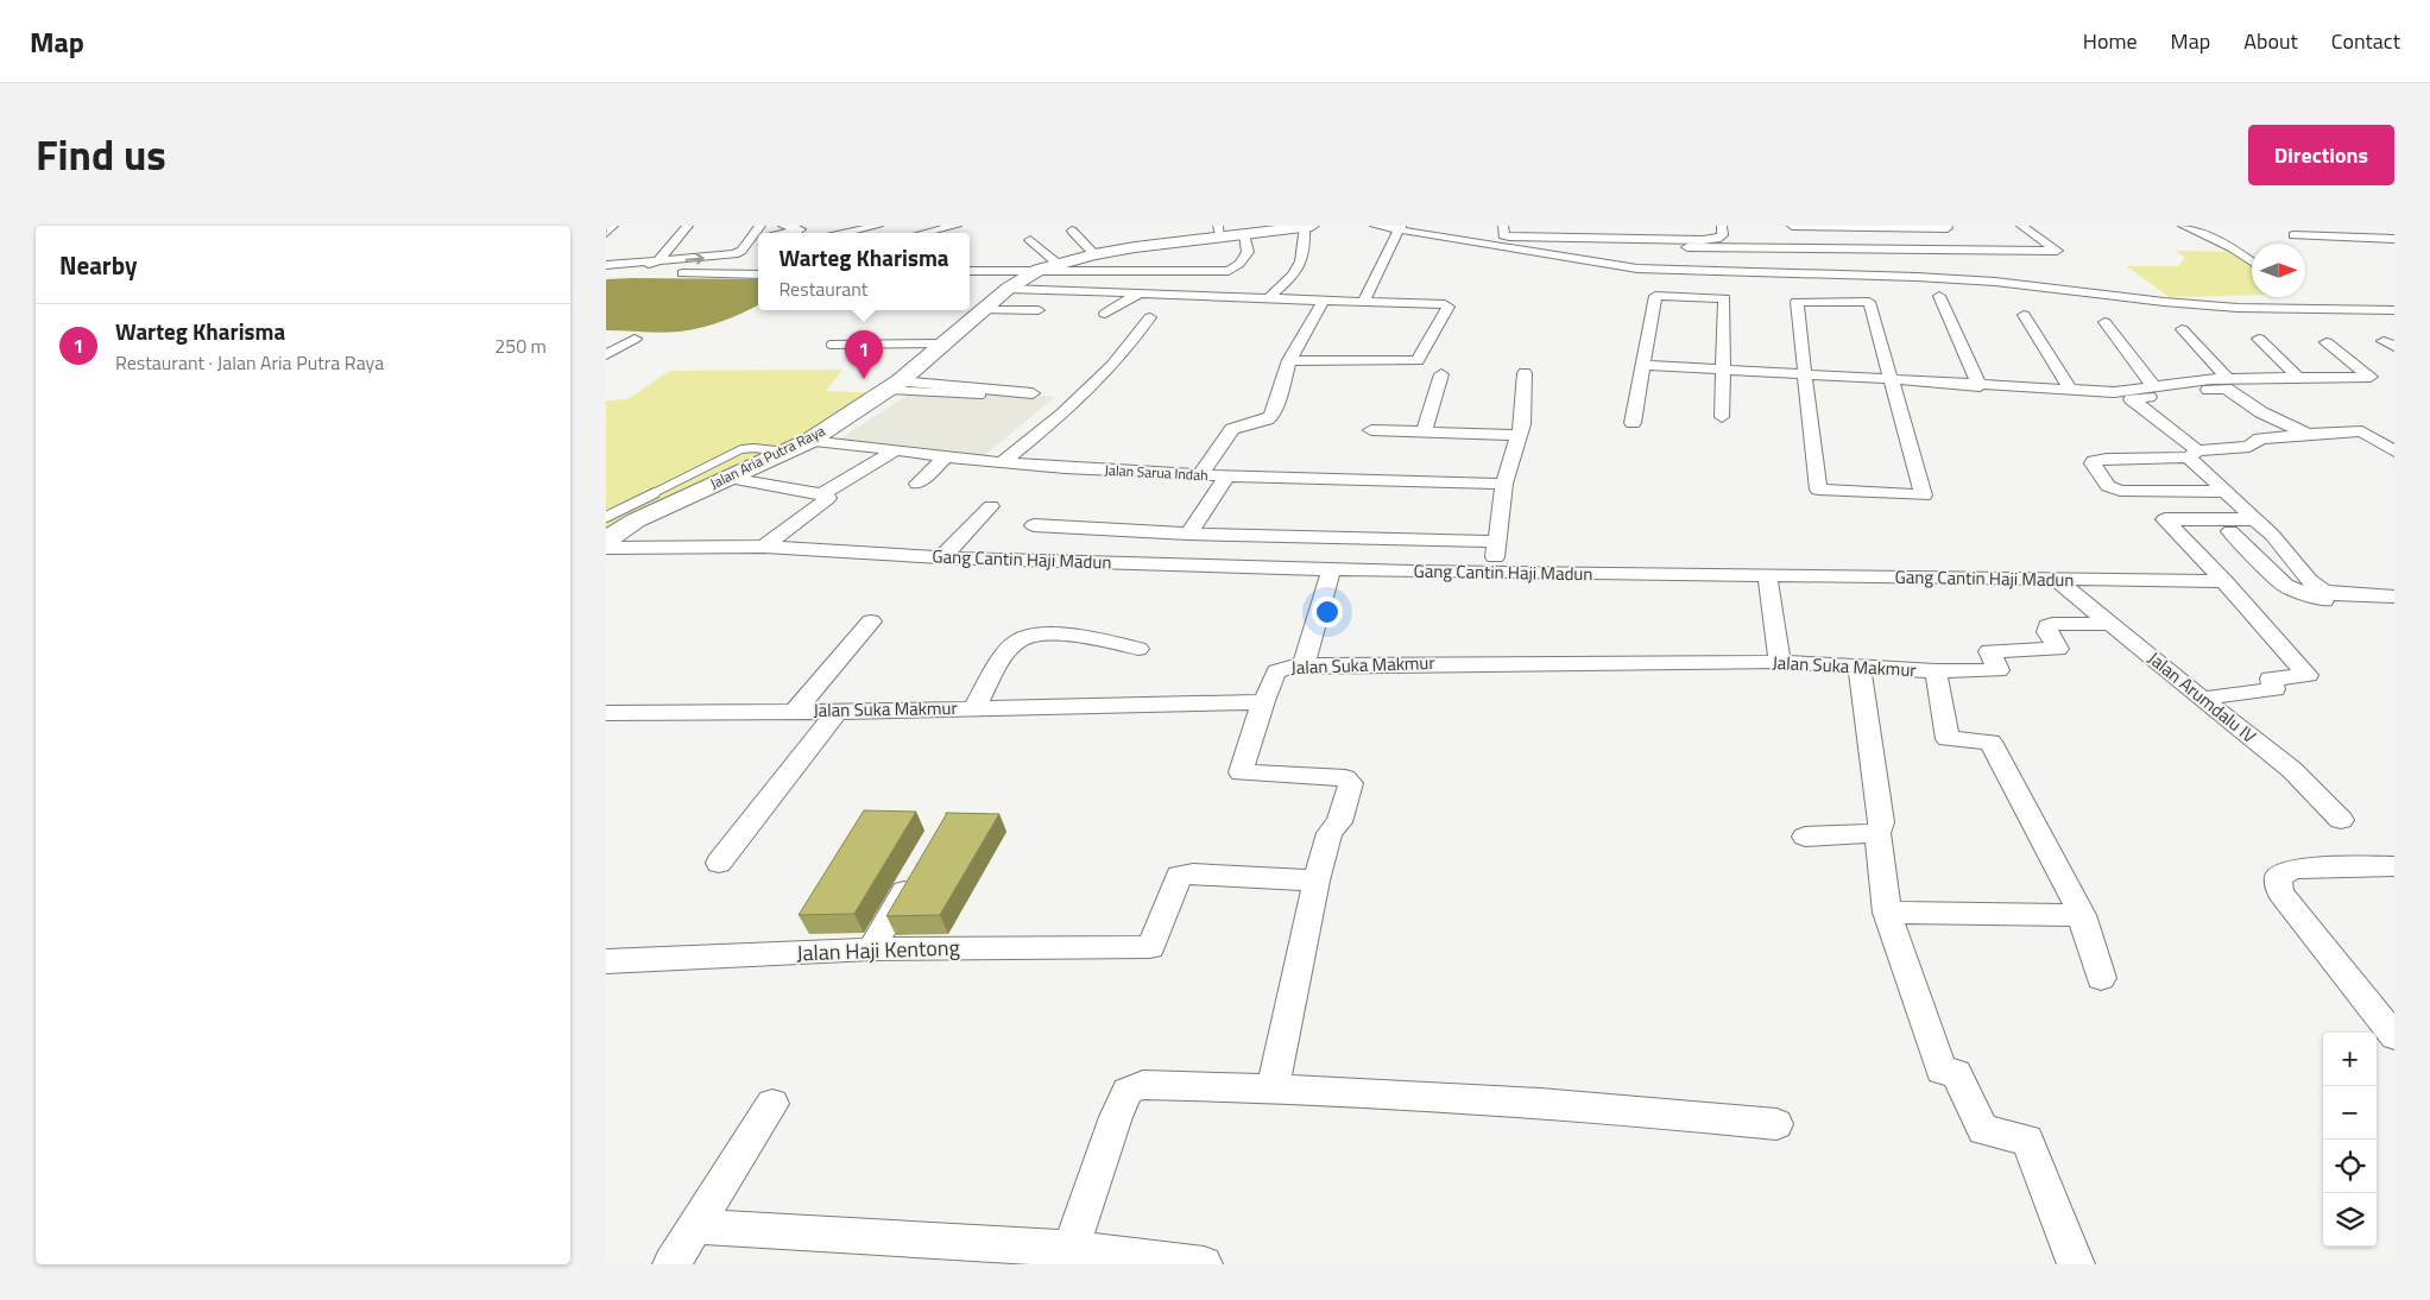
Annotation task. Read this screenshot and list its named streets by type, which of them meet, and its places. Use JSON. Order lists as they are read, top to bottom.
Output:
{
  "streets": {
    "main road": ["Jalan Aria Putra Raya"],
    "street": [
      "Jalan Sarua Indah",
      "Gang Cantin Haji Madun",
      "Jalan Suka Makmur",
      "Jalan Arumdalu IV",
      "Jalan Haji Kentong"
    ]
  },
  "crossings": [
    ["Jalan Aria Putra Raya", "Jalan Sarua Indah"],
    ["Gang Cantin Haji Madun", "Jalan Arumdalu IV"],
    ["Jalan Suka Makmur", "Jalan Arumdalu IV"]
  ],
  "north": "right",
  "page": {
    "header": "Map",
    "nav": [
      "Home",
      "Map",
      "About",
      "Contact"
    ],
    "title": "Find us",
    "buttons": "Directions",
    "heading": "Nearby",
    "popup": ["Warteg Kharisma", "Restaurant"],
    "list": [
      {
        "mark": "1",
        "name": "Warteg Kharisma",
        "note": "Restaurant · Jalan Aria Putra Raya",
        "value": "250 m"
      }
    ],
    "pins": "1",
    "map_buttons": ["+", "−"]
  }
}
